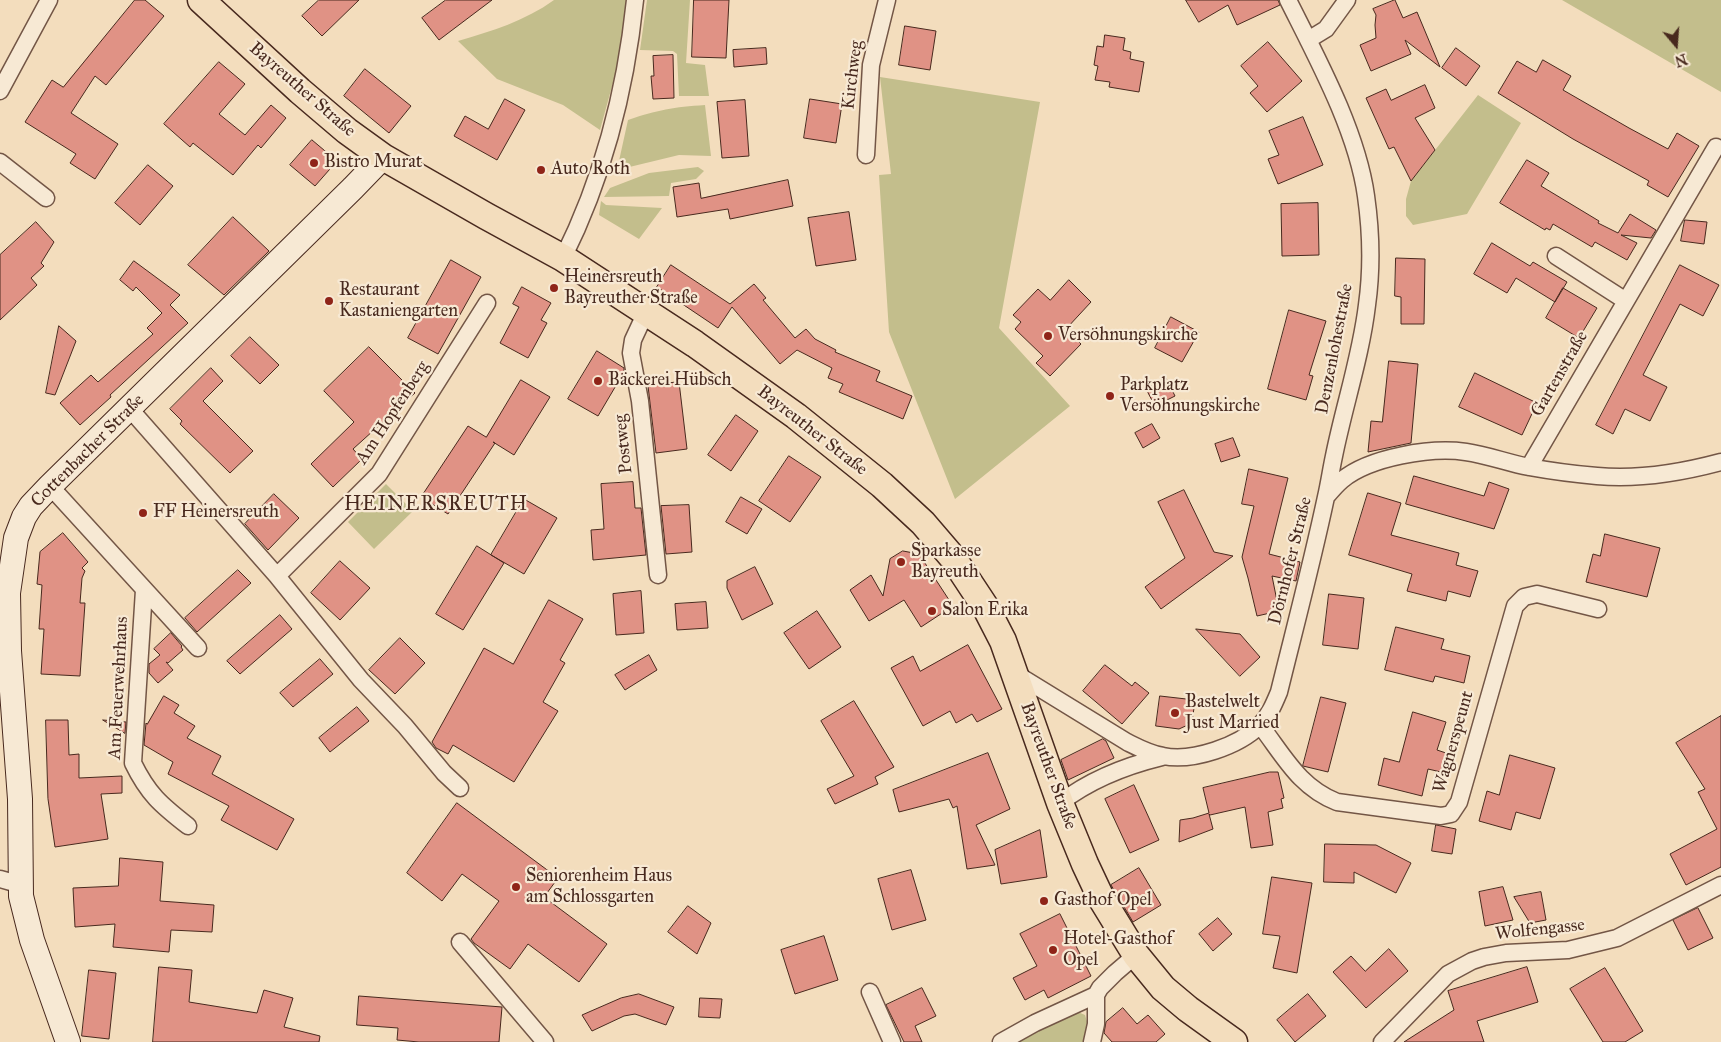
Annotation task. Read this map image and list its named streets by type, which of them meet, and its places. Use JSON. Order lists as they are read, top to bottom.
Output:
{
  "streets": {
    "main road": ["Bayreuther Straße"],
    "street": [
      "Kirchweg",
      "Denzenlohestraße",
      "Gartenstraße",
      "Am Hopfenberg",
      "Postweg",
      "Cottenbacher Straße",
      "Dörnhofer Straße",
      "Am Feuerwehrhaus",
      "Wagnerspeunt",
      "Wolfengasse"
    ]
  },
  "crossings": [
    ["Bayreuther Straße", "Postweg"],
    ["Bayreuther Straße", "Cottenbacher Straße"],
    ["Bayreuther Straße", "Dörnhofer Straße"],
    ["Denzenlohestraße", "Dörnhofer Straße"],
    ["Gartenstraße", "Dörnhofer Straße"],
    ["Dörnhofer Straße", "Wagnerspeunt"]
  ],
  "districts": ["HEINERSREUTH"],
  "places": [
    "Bistro Murat",
    "Auto Roth",
    "Heinersreuth Bayreuther Straße",
    "Restaurant Kastaniengarten",
    "Versöhnungskirche",
    "Bäckerei Hübsch",
    "Parkplatz Versöhnungskirche",
    "FF Heinersreuth",
    "Sparkasse Bayreuth",
    "Salon Erika",
    "Bastelwelt Just Married",
    "Seniorenheim Haus am Schlossgarten",
    "Gasthof Opel",
    "Hotel-Gasthof Opel"
  ],
  "north": "bottom"
}
